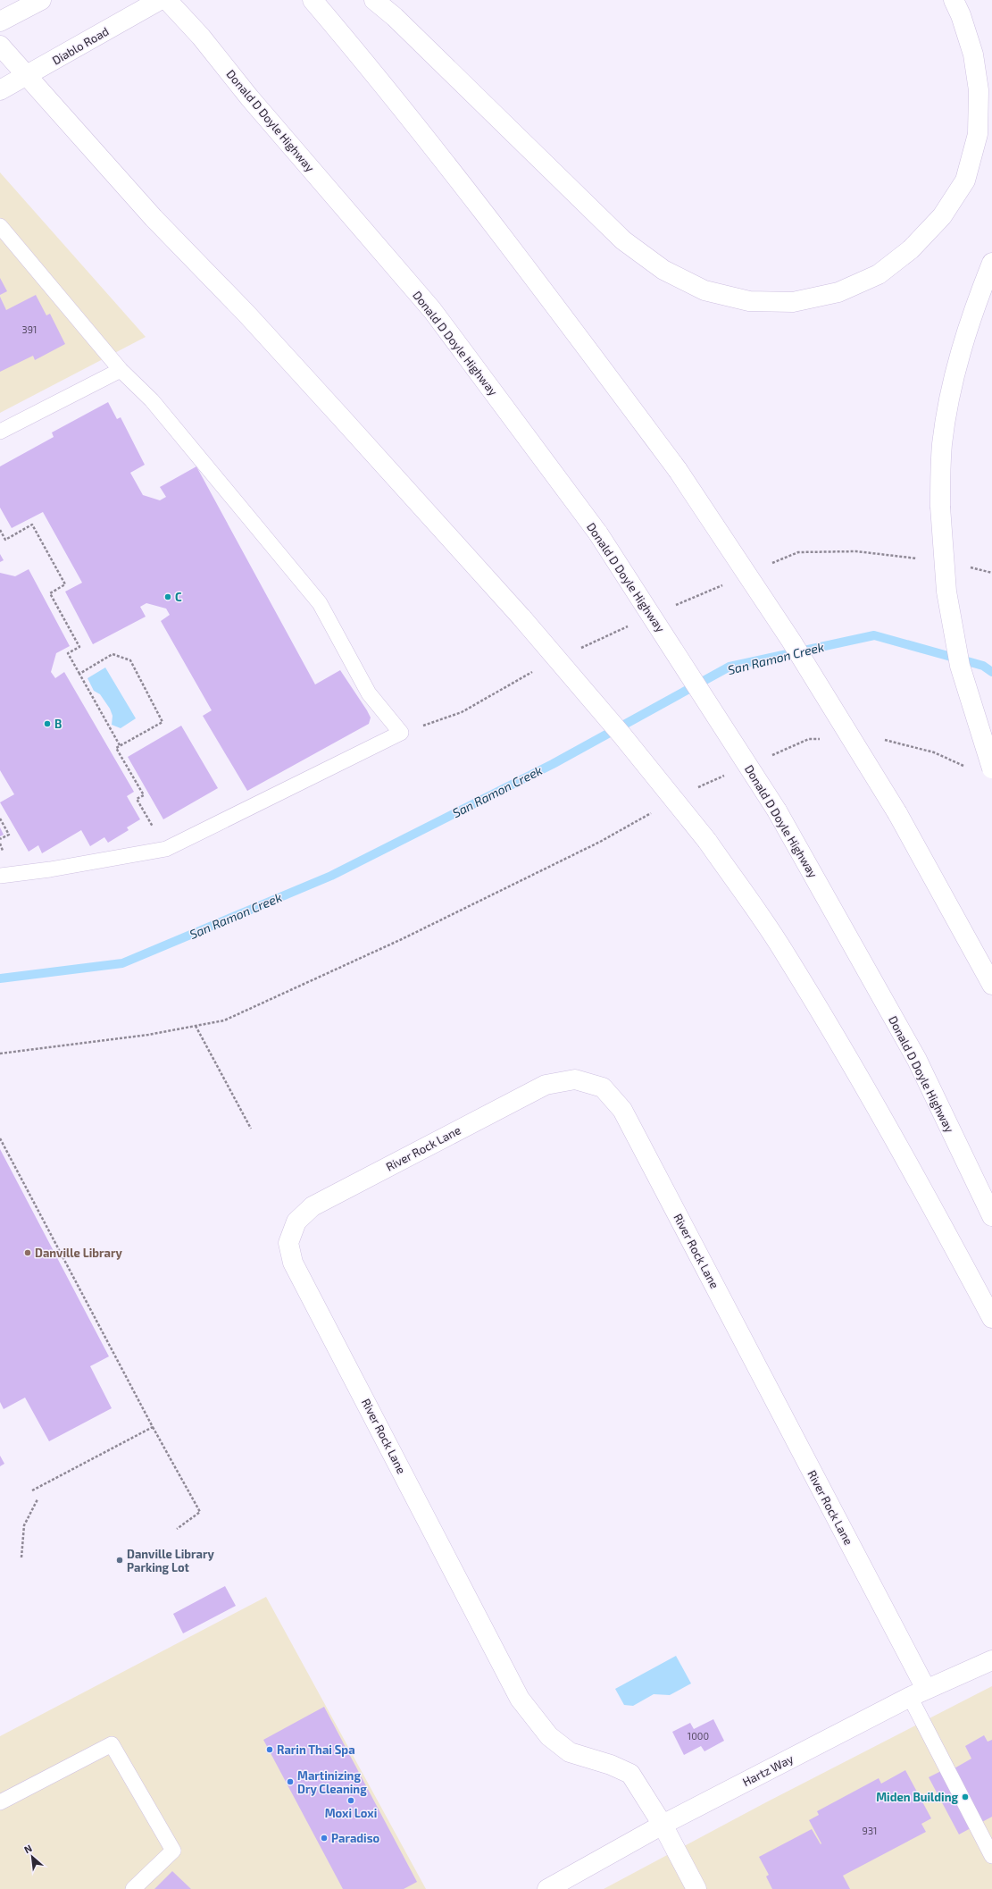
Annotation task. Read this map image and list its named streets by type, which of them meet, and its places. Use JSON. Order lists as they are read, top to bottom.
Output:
{
  "streets": {
    "main road": [
      "Diablo Road",
      "Donald D Doyle Highway",
      "River Rock Lane",
      "Hartz Way"
    ]
  },
  "crossings": [
    ["River Rock Lane", "Hartz Way"]
  ],
  "water": ["San Ramon Creek"],
  "places": [
    "C",
    "B",
    "Danville Library",
    "Danville Library Parking Lot",
    "Rarin Thai Spa",
    "Martinizing Dry Cleaning",
    "Miden Building",
    "Moxi Loxi",
    "Paradiso"
  ],
  "house_numbers": ["391", "1000", "931"],
  "north": "top left"
}
